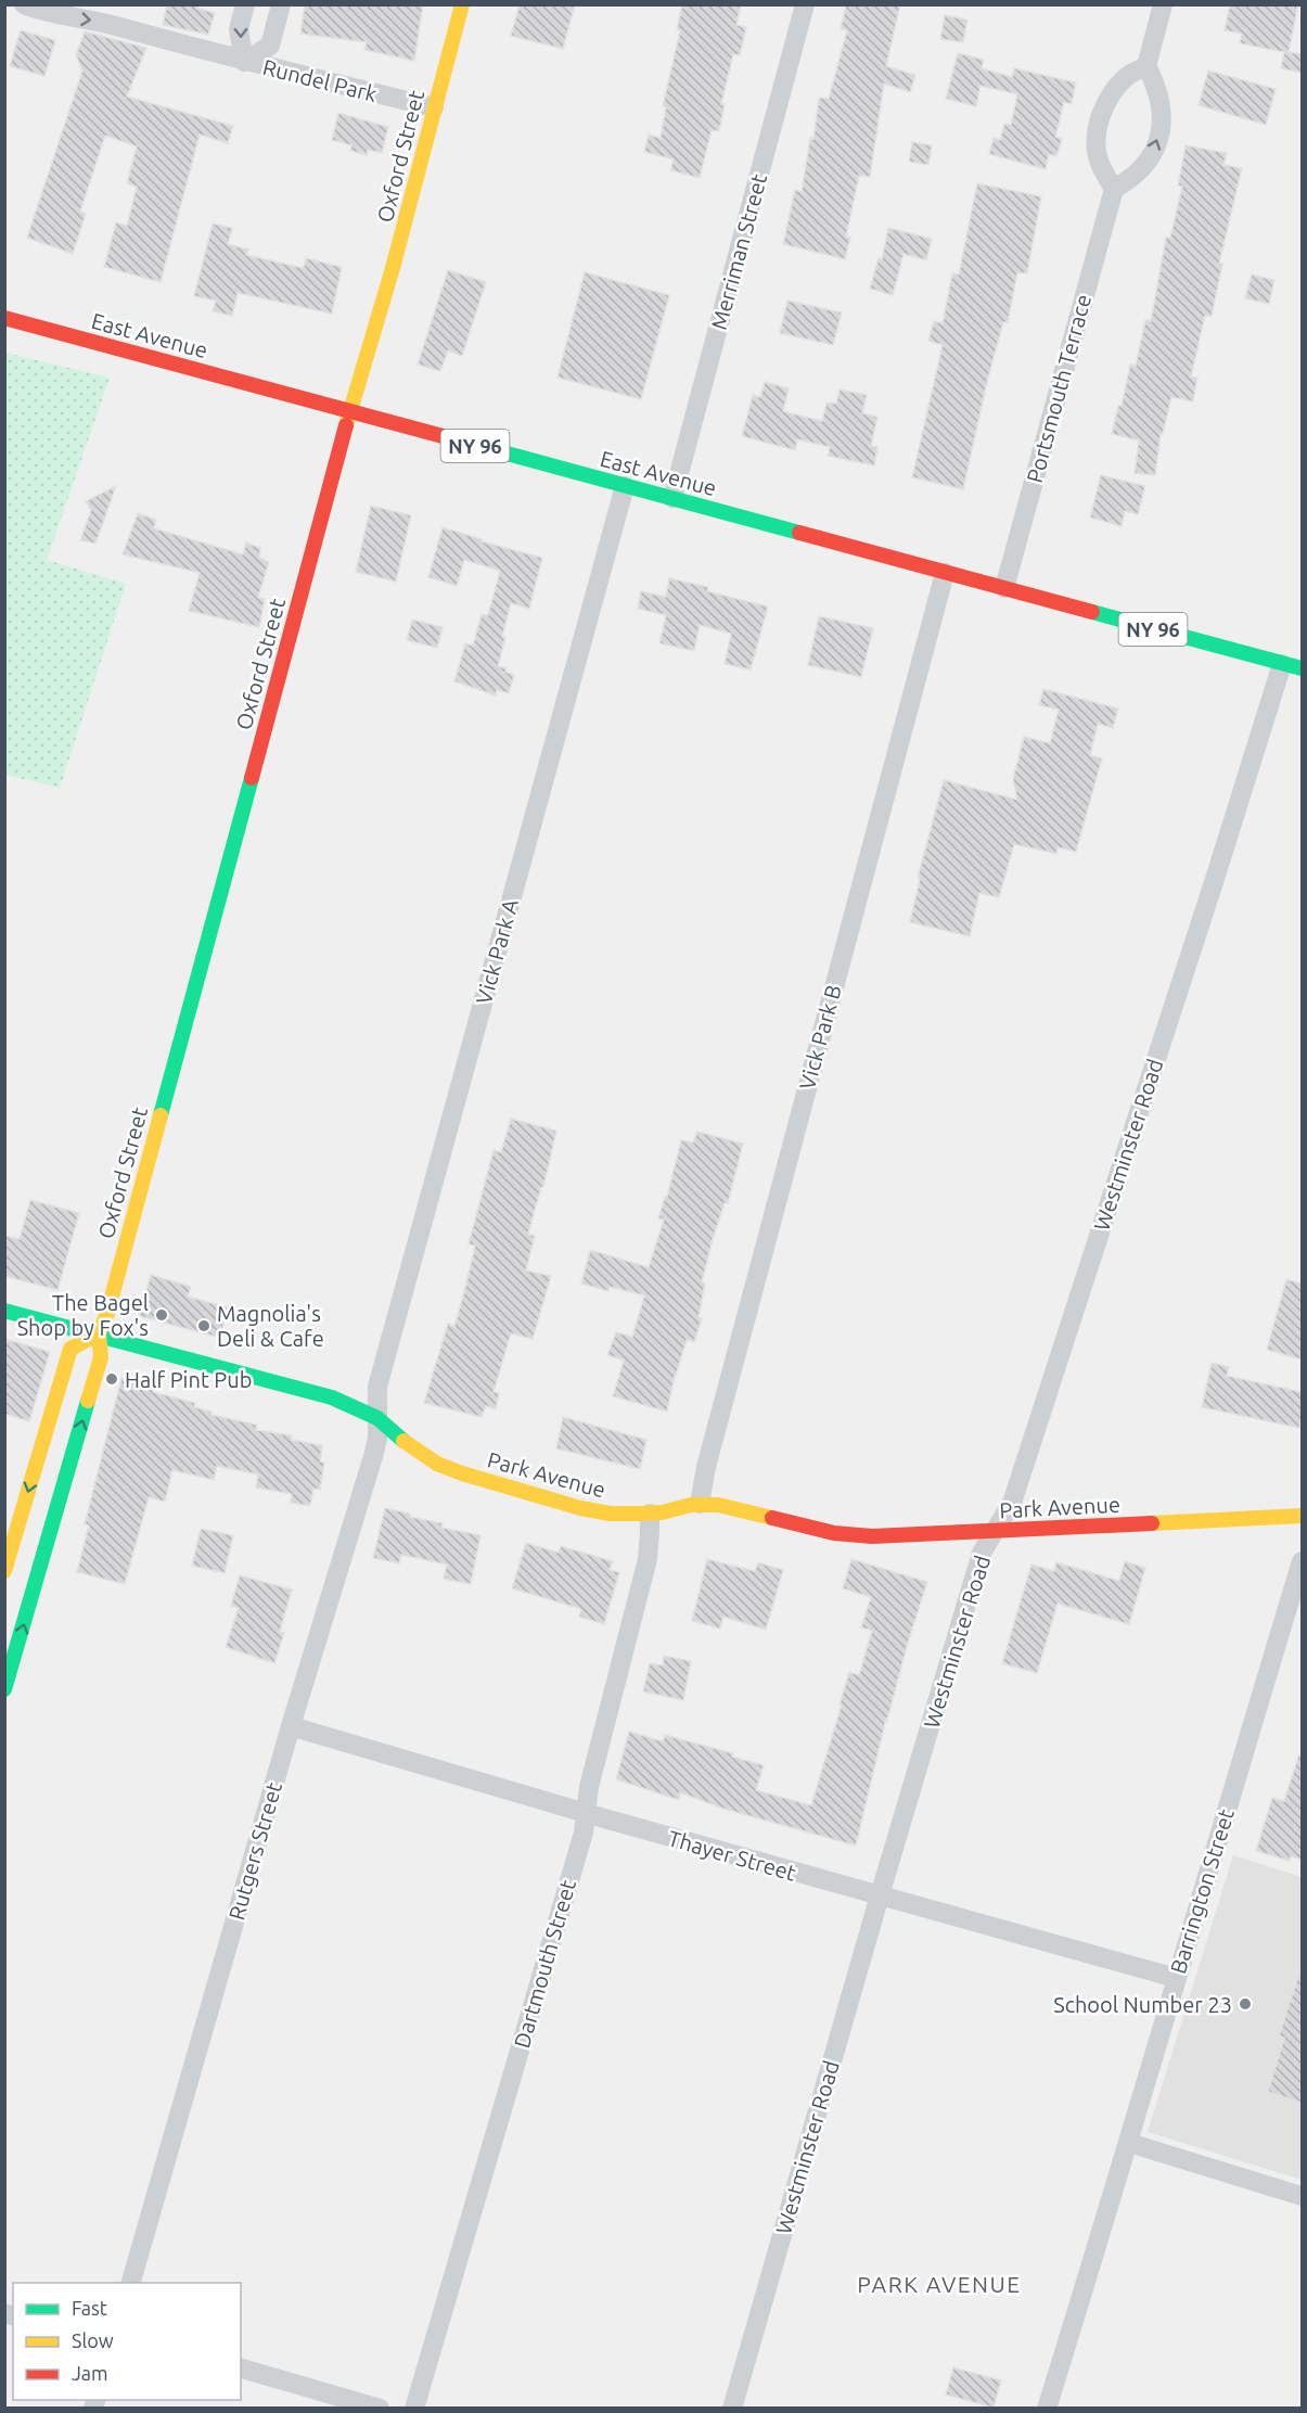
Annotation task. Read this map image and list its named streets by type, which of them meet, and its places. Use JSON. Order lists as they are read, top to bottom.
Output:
{
  "streets": {
    "street": [
      "Rundel Park",
      "Oxford Street",
      "Merriman Street",
      "East Avenue",
      "Portsmouth Terrace",
      "NY 96",
      "Vick Park A",
      "Vick Park B",
      "Westminster Road",
      "Park Avenue",
      "Rutgers Street",
      "Thayer Street",
      "Barrington Street",
      "Dartmouth Street"
    ]
  },
  "crossings": [
    ["Rundel Park", "Oxford Street"],
    ["Oxford Street", "East Avenue"],
    ["Oxford Street", "Park Avenue"],
    ["Merriman Street", "East Avenue"],
    ["East Avenue", "Portsmouth Terrace"],
    ["East Avenue", "Vick Park A"],
    ["East Avenue", "Vick Park B"],
    ["East Avenue", "Westminster Road"],
    ["Vick Park A", "Park Avenue"],
    ["Vick Park A", "Rutgers Street"],
    ["Vick Park B", "Park Avenue"],
    ["Westminster Road", "Park Avenue"],
    ["Westminster Road", "Thayer Street"],
    ["Park Avenue", "Rutgers Street"],
    ["Park Avenue", "Dartmouth Street"],
    ["Rutgers Street", "Thayer Street"],
    ["Thayer Street", "Barrington Street"],
    ["Thayer Street", "Dartmouth Street"]
  ],
  "districts": ["PARK AVENUE"],
  "places": [
    "The Bagel Shop by Fox's",
    "Magnolia's Deli & Cafe",
    "Half Pint Pub",
    "School Number 23"
  ],
  "legend": ["Fast", "Slow", "Jam"]
}
